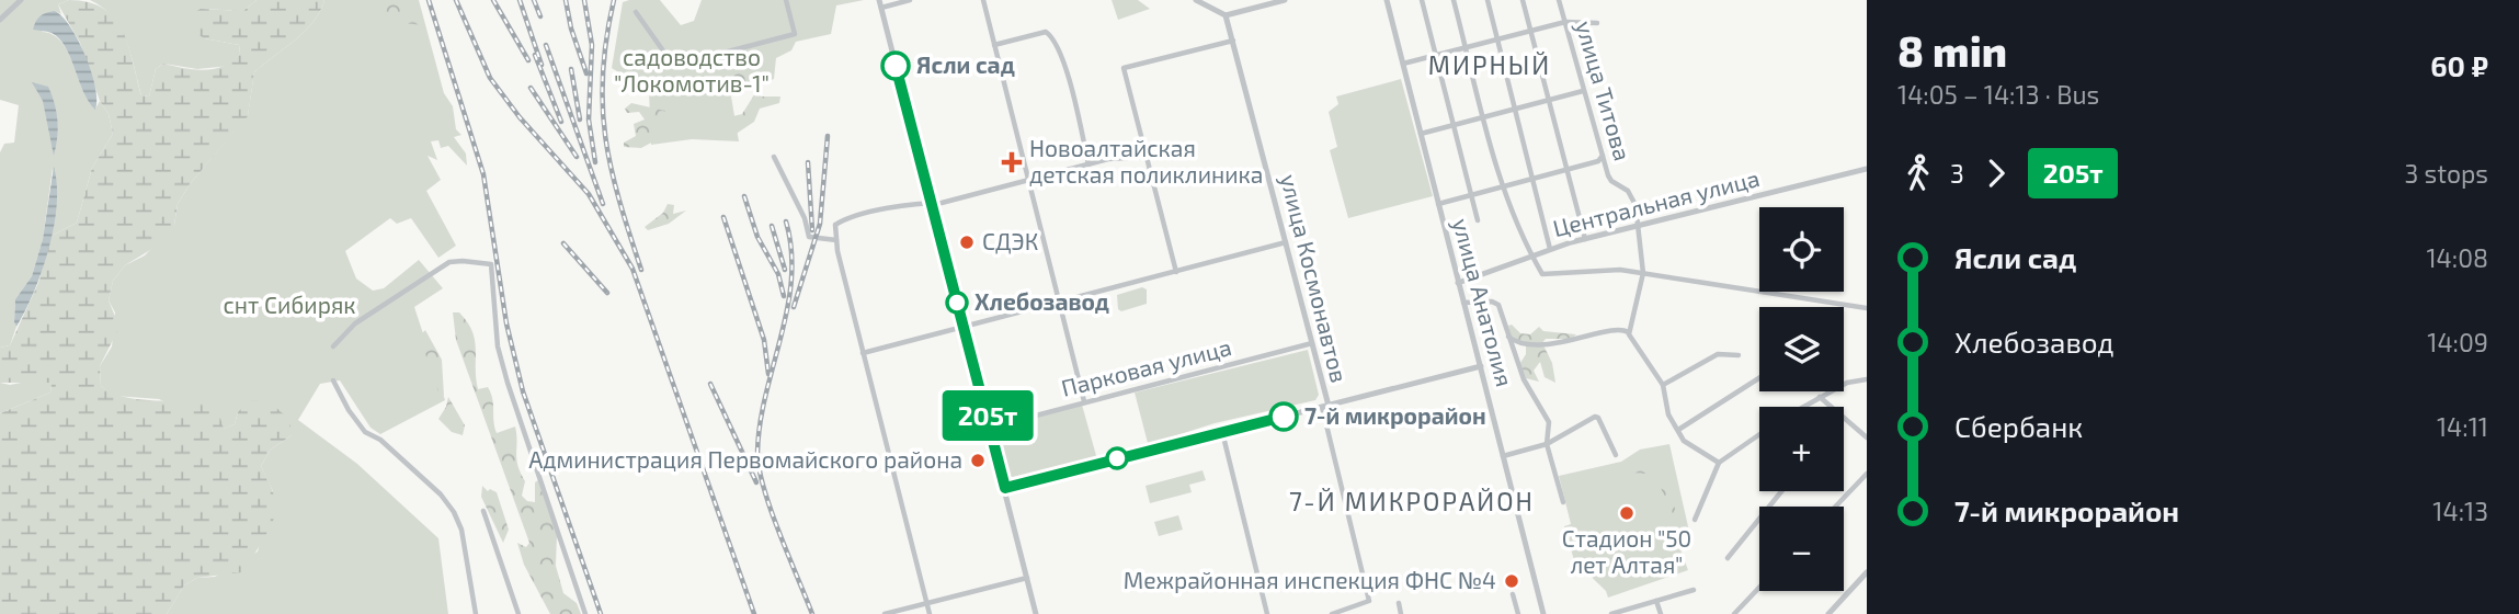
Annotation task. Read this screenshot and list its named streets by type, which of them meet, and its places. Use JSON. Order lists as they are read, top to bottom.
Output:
{
  "streets": {
    "street": [
      "улица Титова",
      "Центральная улица",
      "улица Космонавтов",
      "улица Анатолия",
      "Парковая улица"
    ]
  },
  "crossings": [
    ["улица Титова", "Центральная улица"],
    ["Центральная улица", "улица Анатолия"],
    ["улица Космонавтов", "Парковая улица"]
  ],
  "districts": ["МИРНЫЙ", "7-Й МИКРОРАЙОН"],
  "parks": ["садоводство \"Локомотив-1\"", "снт Сибиряк"],
  "places": {
    "other": [
      "Ясли сад",
      "СДЭК",
      "Хлебозавод",
      "7-й микрорайон",
      "Администрация Первомайского района",
      "Стадион \"50 лет Алтая\"",
      "Межрайонная инспекция ФНС №4"
    ],
    "health": ["Новоалтайская детская поликлиника"]
  },
  "lines": ["bus line 205т"],
  "page": {
    "on_map": "205т",
    "heading": ["8 min", "14:05 – 14:13 · Bus", "60 ₽"],
    "legs": ["3", "205т", "3 stops"],
    "map_buttons": ["+", "−"],
    "list": [
      {
        "name": "Ясли сад",
        "value": "14:08"
      },
      {
        "name": "Хлебозавод",
        "value": "14:09"
      },
      {
        "name": "Сбербанк",
        "value": "14:11"
      },
      {
        "name": "7-й микрорайон",
        "value": "14:13"
      }
    ]
  }
}
